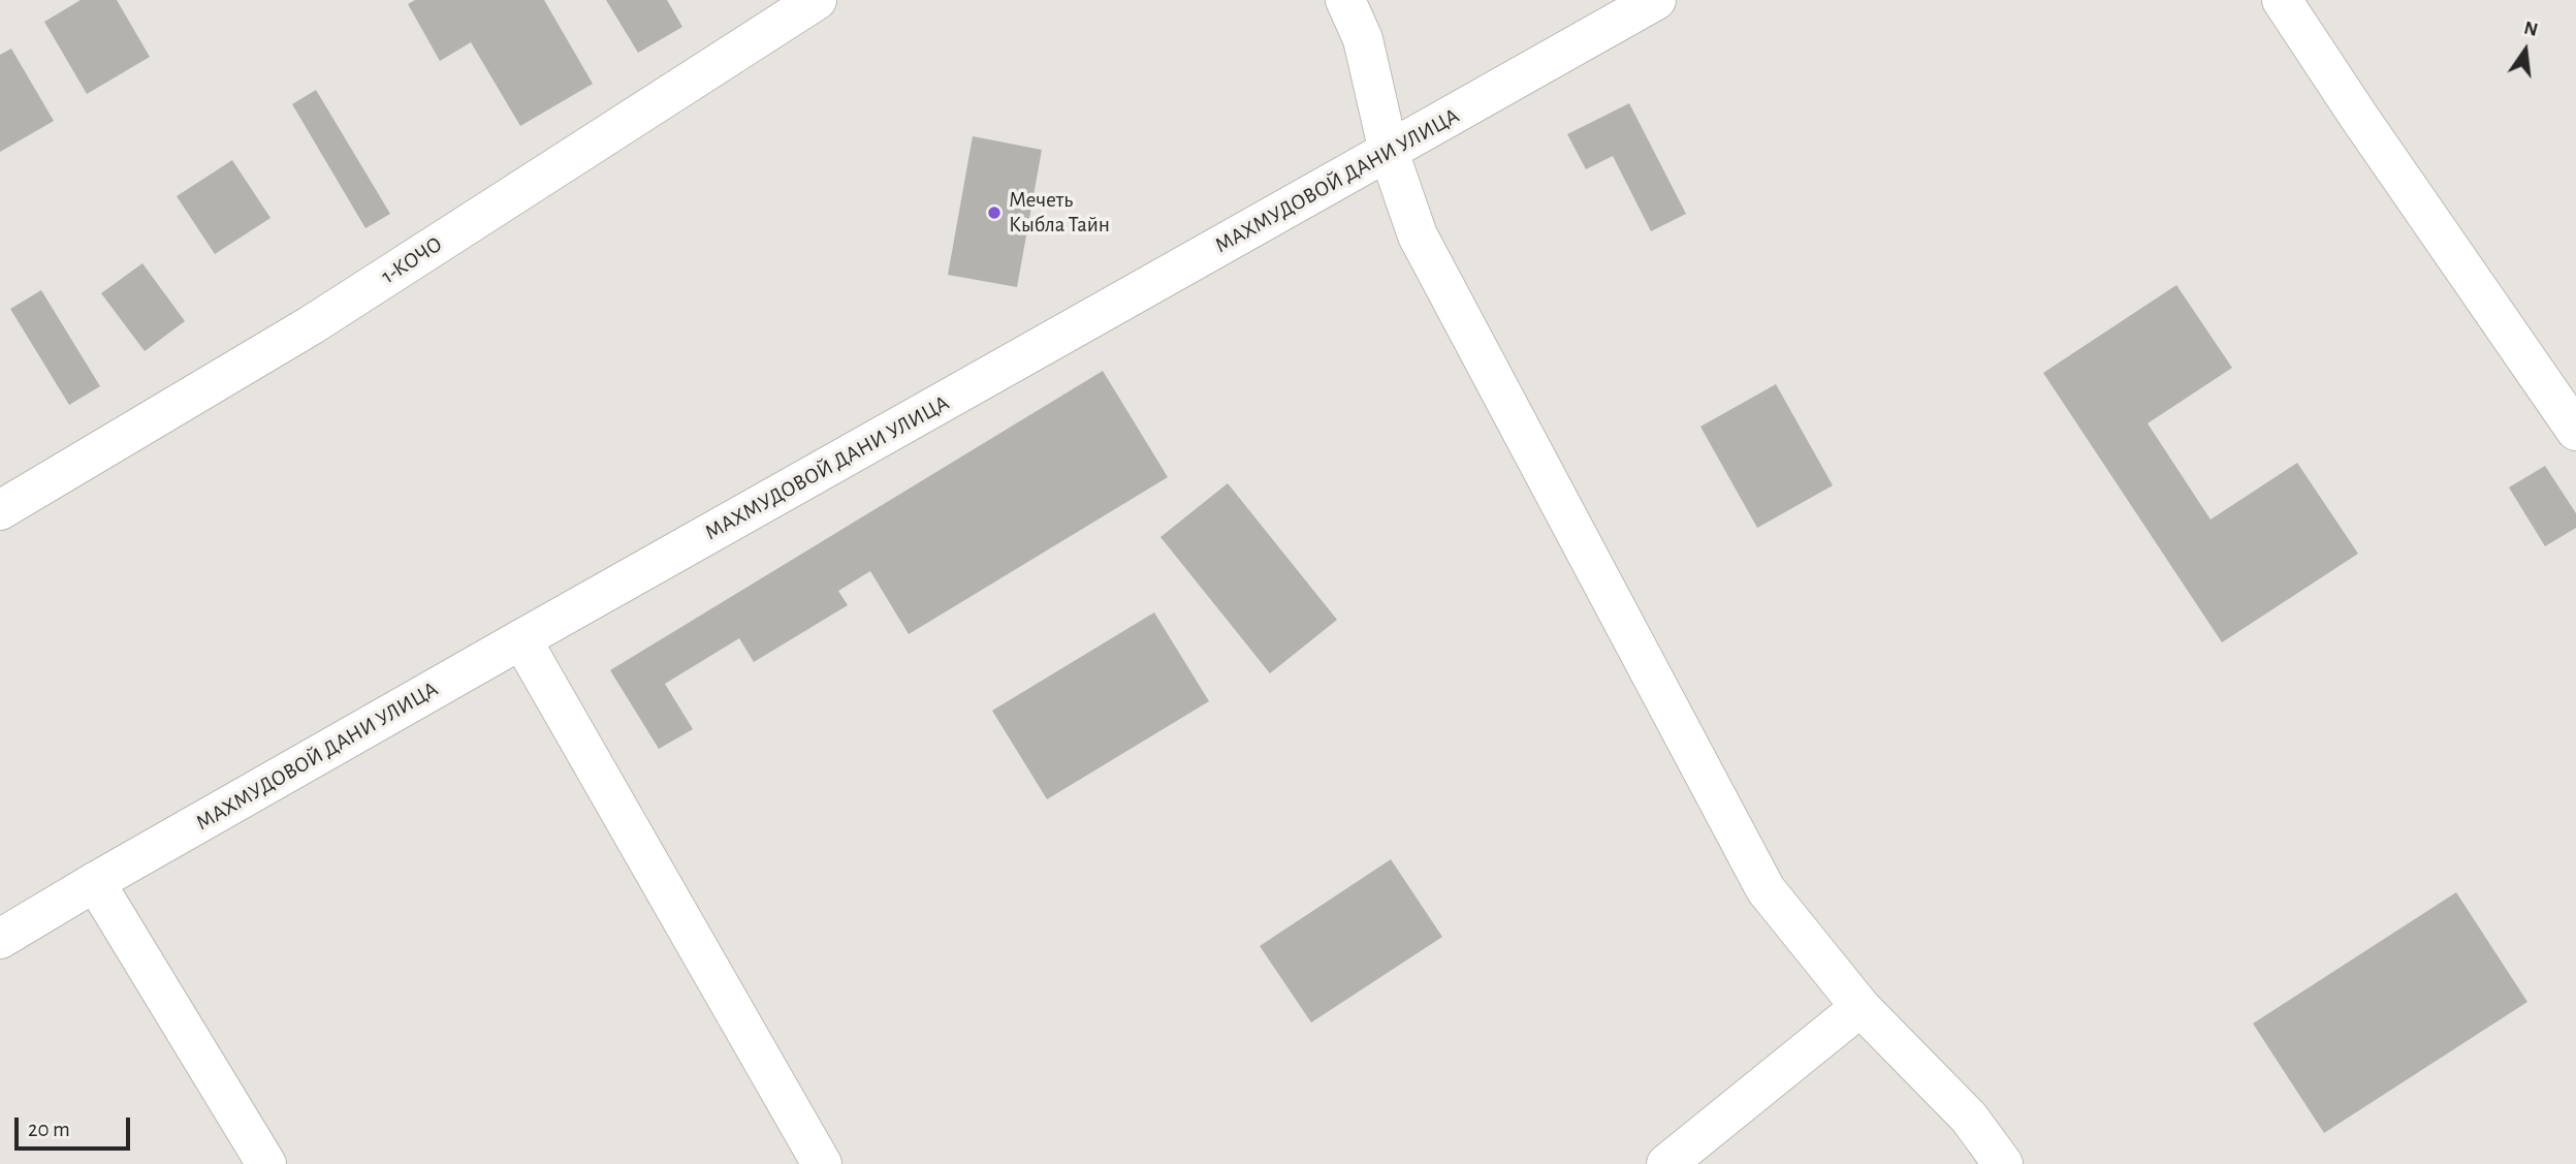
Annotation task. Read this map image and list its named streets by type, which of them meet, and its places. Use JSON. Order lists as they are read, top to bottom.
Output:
{
  "streets": {
    "street": ["МАХМУДОВОЙ ДАНИ УЛИЦА", "1-КОЧО"]
  },
  "places": ["Мечеть Кыбла Тайн"],
  "scale_bar": "20 m",
  "north": "top"
}
